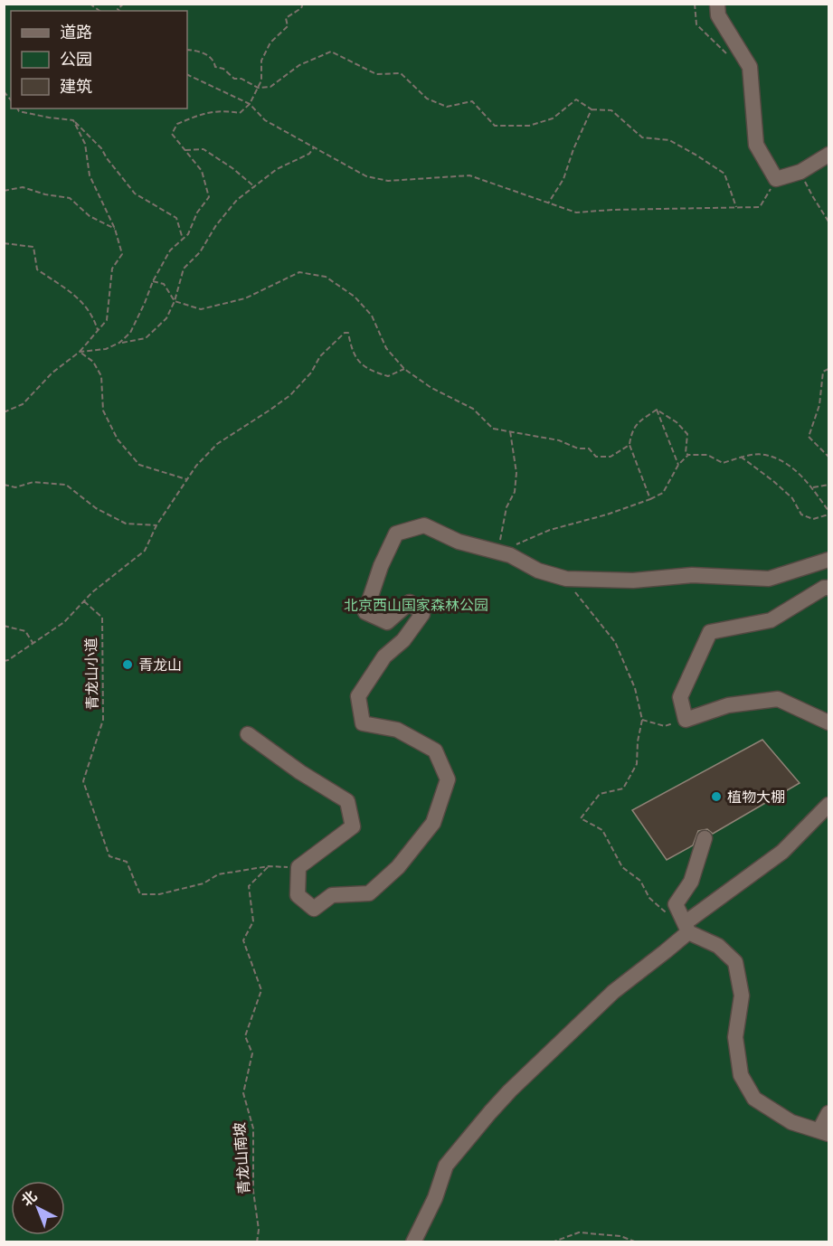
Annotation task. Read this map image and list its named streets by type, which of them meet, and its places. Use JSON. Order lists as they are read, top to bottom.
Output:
{
  "streets": {
    "path": ["青龙山小道", "青龙山南坡"]
  },
  "crossings": [
    ["青龙山小道", "青龙山南坡"]
  ],
  "parks": ["北京西山国家森林公园"],
  "places": ["青龙山", "植物大棚"],
  "legend": ["道路", "公园", "建筑"],
  "north": "top left"
}
